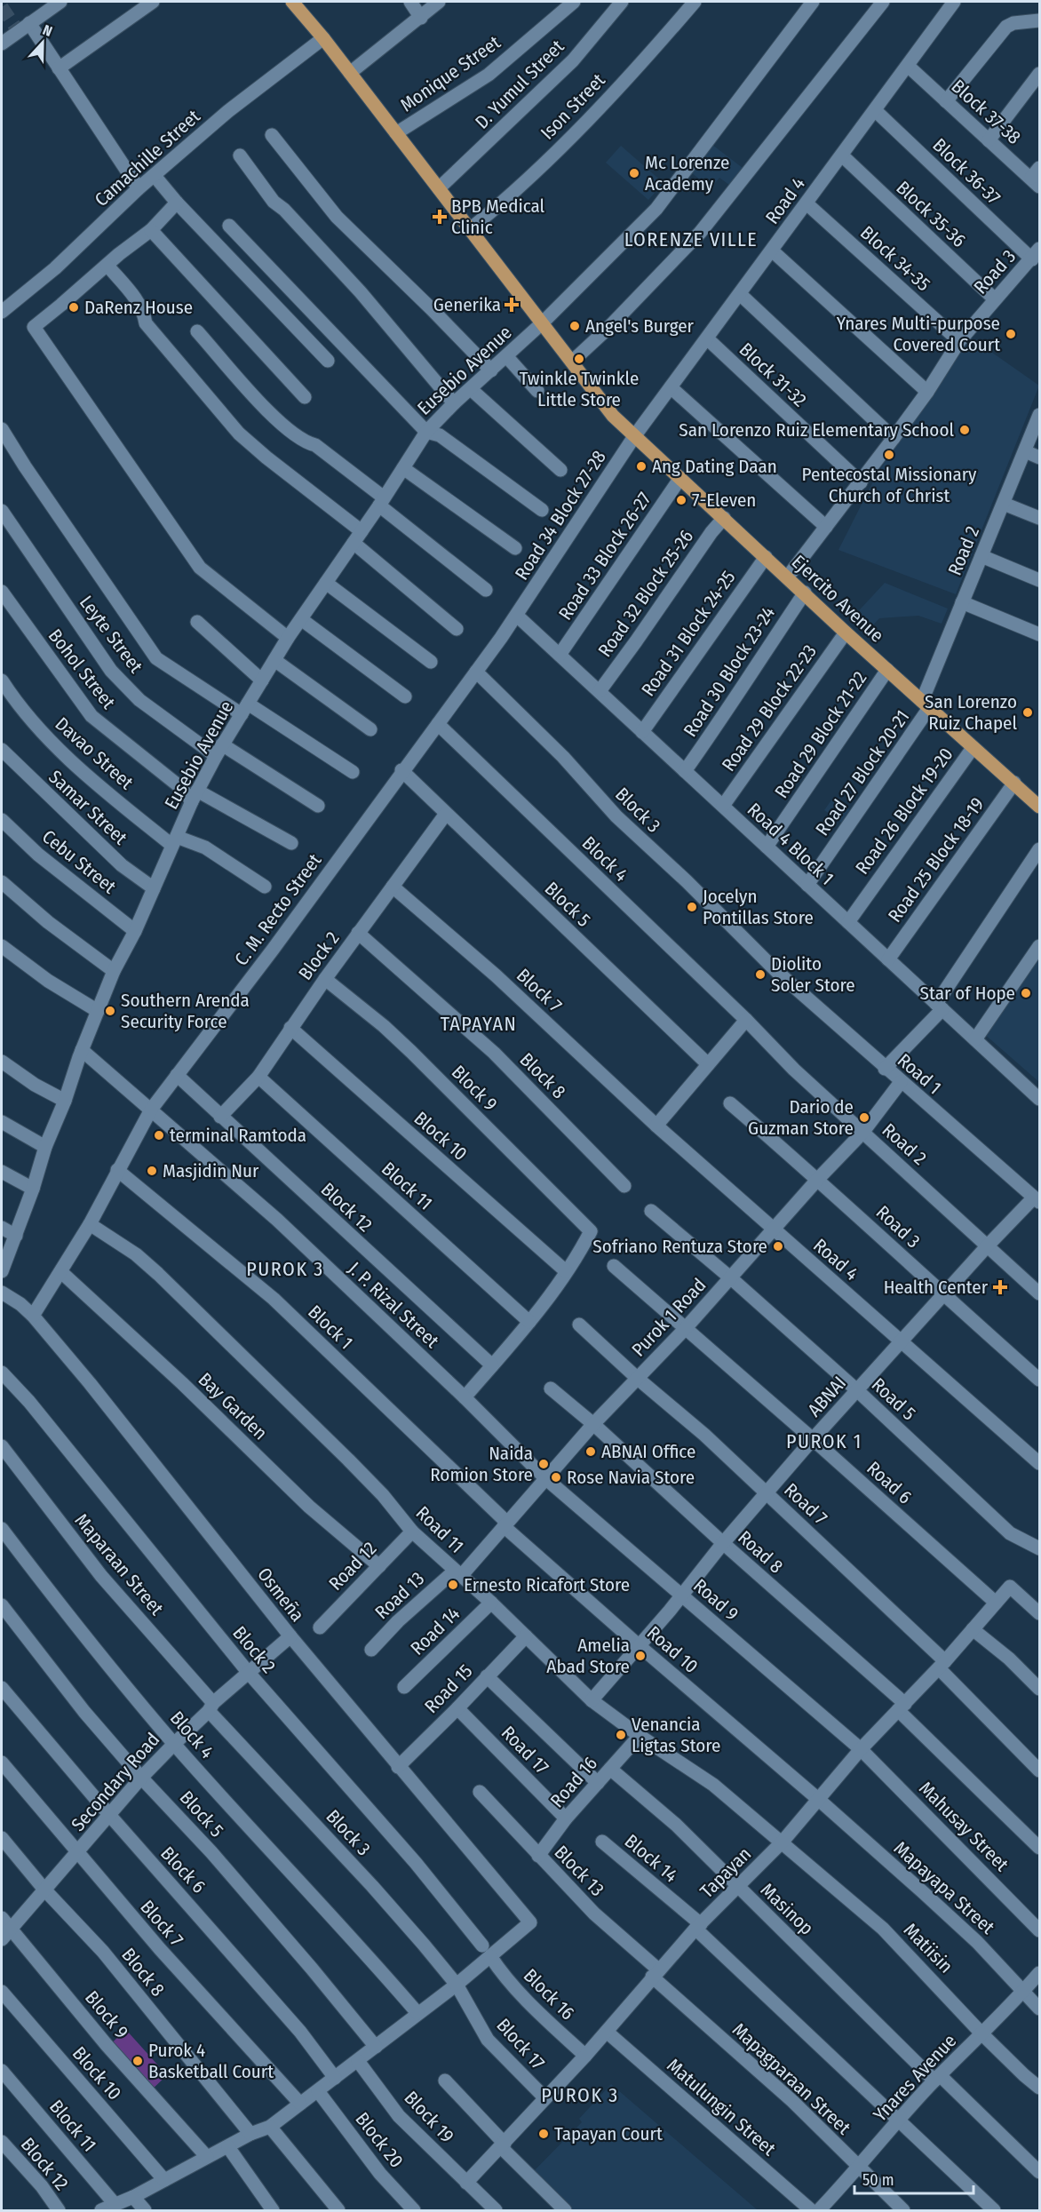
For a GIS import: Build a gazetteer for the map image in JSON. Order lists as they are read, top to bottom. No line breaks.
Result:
{"streets":{"main road":["Ejercito Avenue"],"street":["Monique Street","D. Yumul Street","Ison Street","Block 37-38","Camachille Street","Block 36-37","Road 4","Block 35-36","Block 34-35","Road 3","Eusebio Avenue","Block 31-32","Road 34 Block 27-28","Road 2","Road 33 Block 26-27","Road 32 Block 25-26","Road 31 Block 24-25","Leyte Street","Bohol Street","Road 30 Block 23-24","Road 29 Block 22-23","Road 29 Block 21-22","Davao Street","Road 27 Block 20-21","Samar Street","Block 3","Road 26 Block 19-20","Road 4 Block 1","Block 4","Road 25 Block 18-19","Cebu Street","Block 5","C. M. Recto Street","Block 2","Block 7","Road 1","Block 8","Block 9","Block 10","Block 11","Block 12","J. P. Rizal Street","Purok 1 Road","Block 1","ABNAI","Road 5","Bay Garden","Road 6","Road 7","Road 11","Road 8","Maparaan Street","Road 12","Osmeña","Road 13","Road 9","Road 14","Road 10","Road 15","Road 17","Secondary Road","Road 16","Mahusay Street","Block 14","Block 6","Block 13","Tapayan","Mapayapa Street","Masinop","Matiisin","Block 16","Block 17","Ynares Avenue","Mapagparaan Street","Matulungin Street","Block 19","Block 20"]},"crossings":[["Monique Street","Ejercito Avenue"],["D. Yumul Street","Ejercito Avenue"],["Ison Street","Ejercito Avenue"],["Block 37-38","Road 4"],["Camachille Street","Ejercito Avenue"],["Block 36-37","Road 4"],["Block 36-37","Road 3"],["Road 4","Block 35-36"],["Road 4","Block 34-35"],["Road 4","Block 31-32"],["Road 4","Road 34 Block 27-28"],["Road 4","Ejercito Avenue"],["Road 4","Block 7"],["Road 4","Purok 1 Road"],["Road 4","ABNAI"],["Block 35-36","Road 3"],["Block 34-35","Road 3"],["Road 3","Block 31-32"],["Road 3","Ejercito Avenue"],["Road 3","Purok 1 Road"],["Road 3","ABNAI"],["Eusebio Avenue","Ejercito Avenue"],["Eusebio Avenue","Leyte Street"],["Eusebio Avenue","Bohol Street"],["Eusebio Avenue","Davao Street"],["Eusebio Avenue","Samar Street"],["Eusebio Avenue","Cebu Street"],["Eusebio Avenue","J. P. Rizal Street"],["Road 34 Block 27-28","Ejercito Avenue"],["Road 34 Block 27-28","Road 4 Block 1"],["Road 34 Block 27-28","C. M. Recto Street"],["Road 2","Ejercito Avenue"],["Road 2","Road 27 Block 20-21"],["Road 2","Block 4"],["Road 2","Purok 1 Road"],["Road 2","ABNAI"],["Road 33 Block 26-27","Ejercito Avenue"],["Road 33 Block 26-27","Road 4 Block 1"],["Road 32 Block 25-26","Ejercito Avenue"],["Road 32 Block 25-26","Road 4 Block 1"],["Ejercito Avenue","Road 31 Block 24-25"],["Ejercito Avenue","Road 30 Block 23-24"],["Ejercito Avenue","Road 29 Block 22-23"],["Ejercito Avenue","Road 29 Block 21-22"],["Ejercito Avenue","Road 27 Block 20-21"],["Ejercito Avenue","Road 26 Block 19-20"],["Ejercito Avenue","Road 25 Block 18-19"],["Road 31 Block 24-25","Road 4 Block 1"],["Road 30 Block 23-24","Road 4 Block 1"],["Road 29 Block 22-23","Road 4 Block 1"],["Road 29 Block 21-22","Road 4 Block 1"],["Road 27 Block 20-21","Road 4 Block 1"],["Block 3","C. M. Recto Street"],["Block 3","Road 1"],["Block 3","Maparaan Street"],["Block 3","Secondary Road"],["Block 3","Block 17"],["Road 26 Block 19-20","Road 4 Block 1"],["Road 4 Block 1","Road 25 Block 18-19"],["Road 4 Block 1","C. M. Recto Street"],["Block 4","C. M. Recto Street"],["Block 4","Secondary Road"],["Block 5","C. M. Recto Street"],["Block 5","Block 2"],["Block 5","Secondary Road"],["C. M. Recto Street","Block 12"],["C. M. Recto Street","J. P. Rizal Street"],["C. M. Recto Street","Block 1"],["C. M. Recto Street","Bay Garden"],["C. M. Recto Street","Road 11"],["C. M. Recto Street","Osmeña"],["Block 2","Block 7"],["Block 2","Block 8"],["Block 2","Block 9"],["Block 2","Block 10"],["Block 2","Block 11"],["Block 2","Block 12"],["Block 2","Osmeña"],["Block 2","Secondary Road"],["Block 2","Block 16"],["Block 7","Secondary Road"],["Road 1","Purok 1 Road"],["Road 1","ABNAI"],["Block 8","Secondary Road"],["Block 9","Block 10"],["Block 9","Secondary Road"],["J. P. Rizal Street","Purok 1 Road"],["J. P. Rizal Street","Road 9"],["Purok 1 Road","Block 1"],["Purok 1 Road","Road 5"],["Purok 1 Road","Road 6"],["Purok 1 Road","Road 7"],["Purok 1 Road","Road 11"],["Purok 1 Road","Road 8"],["Purok 1 Road","Road 13"],["Purok 1 Road","Road 9"],["Purok 1 Road","Road 10"],["Block 1","Road 10"],["ABNAI","Road 5"],["ABNAI","Road 6"],["ABNAI","Road 7"],["ABNAI","Road 11"],["ABNAI","Road 8"],["ABNAI","Road 9"],["ABNAI","Road 10"],["Bay Garden","Road 12"],["Road 6","Tapayan"],["Road 7","Tapayan"],["Road 11","Road 12"],["Road 11","Road 13"],["Road 11","Road 14"],["Road 11","Road 15"],["Road 11","Road 16"],["Road 11","Tapayan"],["Road 11","Matiisin"],["Road 8","Tapayan"],["Maparaan Street","Secondary Road"],["Osmeña","Road 15"],["Osmeña","Secondary Road"],["Osmeña","Block 16"],["Road 9","Mahusay Street"],["Road 9","Tapayan"],["Road 10","Tapayan"],["Road 10","Mapayapa Street"],["Road 15","Road 17"],["Road 17","Road 16"],["Secondary Road","Block 6"],["Road 16","Block 13"],["Road 16","Masinop"],["Mahusay Street","Tapayan"],["Block 14","Tapayan"],["Block 13","Tapayan"],["Block 13","Mapagparaan Street"],["Tapayan","Mapayapa Street"],["Tapayan","Masinop"],["Tapayan","Matiisin"],["Tapayan","Block 16"],["Tapayan","Block 17"],["Tapayan","Mapagparaan Street"],["Tapayan","Matulungin Street"],["Tapayan","Block 19"],["Mapayapa Street","Ynares Avenue"],["Masinop","Ynares Avenue"],["Matiisin","Ynares Avenue"],["Ynares Avenue","Mapagparaan Street"]],"districts":["LORENZE VILLE","TAPAYAN","PUROK 3","PUROK 1","PUROK 3"],"places":{"other":["Mc Lorenze Academy","DaRenz House","Angel's Burger","Ynares Multi-purpose Covered Court","Twinkle Twinkle Little Store","San Lorenzo Ruiz Elementary School","Pentecostal Missionary Church of Christ","Ang Dating Daan","7-Eleven","San Lorenzo Ruiz Chapel","Jocelyn Pontillas Store","Diolito Soler Store","Star of Hope","Southern Arenda Security Force","Dario de Guzman Store","terminal Ramtoda","Masjidin Nur","Sofriano Rentuza Store","ABNAI Office","Naida Romion Store","Rose Navia Store","Ernesto Ricafort Store","Amelia Abad Store","Venancia Ligtas Store","Purok 4 Basketball Court","Tapayan Court"],"health":["BPB Medical Clinic","Generika","Health Center"]},"scale_bar":"50 m","north":"top"}
